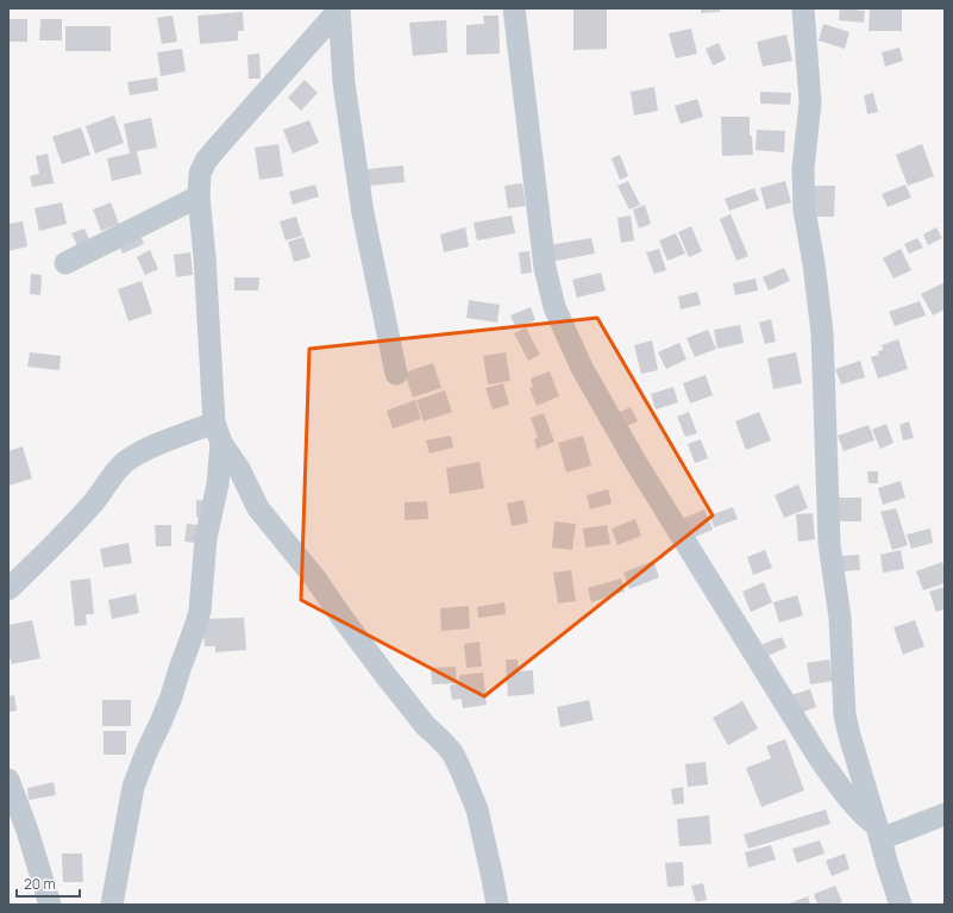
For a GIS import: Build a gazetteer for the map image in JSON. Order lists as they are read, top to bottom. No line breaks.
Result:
{"scale_bar":"20 m"}
